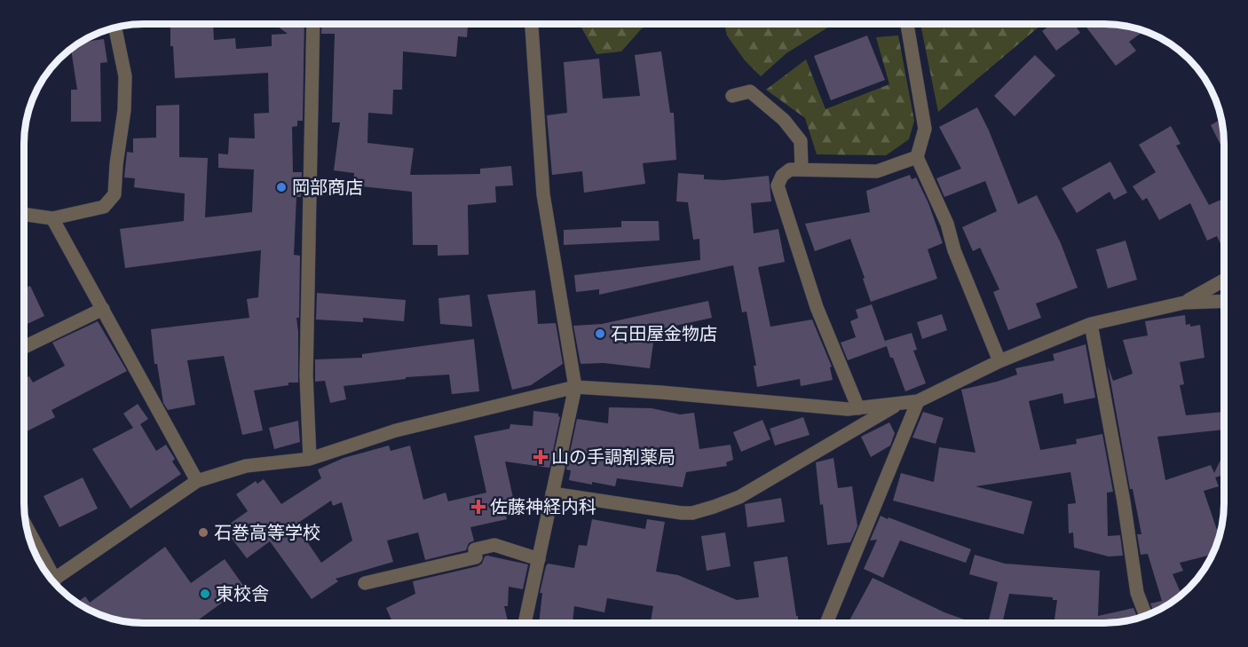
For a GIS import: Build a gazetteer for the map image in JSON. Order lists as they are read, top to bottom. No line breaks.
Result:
{"places":{"other":["岡部商店","石田屋金物店","石巻高等学校","東校舎"],"health":["山の手調剤薬局","佐藤神経内科"]}}
